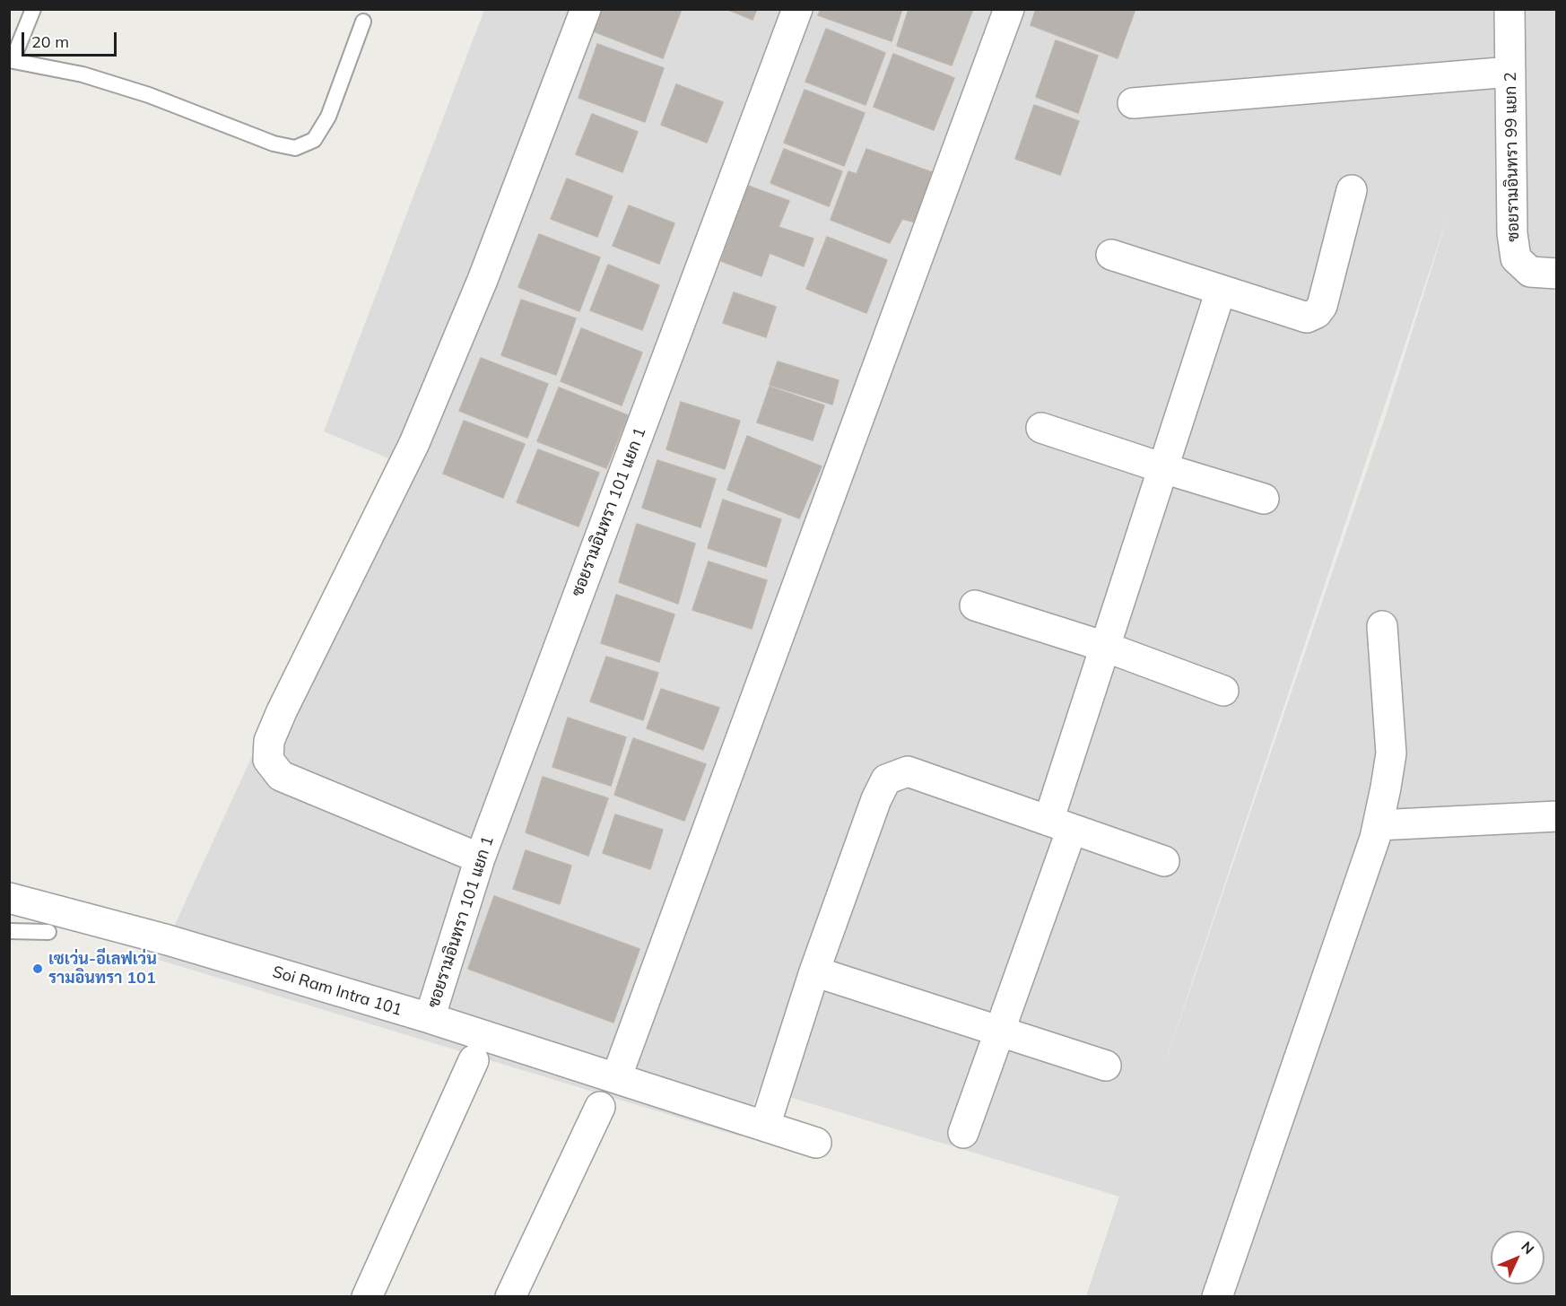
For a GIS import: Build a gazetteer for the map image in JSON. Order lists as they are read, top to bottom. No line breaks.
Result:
{"streets":{"street":["ซอยรามอินทรา 99 แยก 2","ซอยรามอินทรา 101 แยก 1","Soi Ram Intra 101"]},"crossings":[["ซอยรามอินทรา 101 แยก 1","Soi Ram Intra 101"]],"places":["เซเว่น-อีเลฟเว่น รามอินทรา 101"],"scale_bar":"20 m","north":"top right"}
